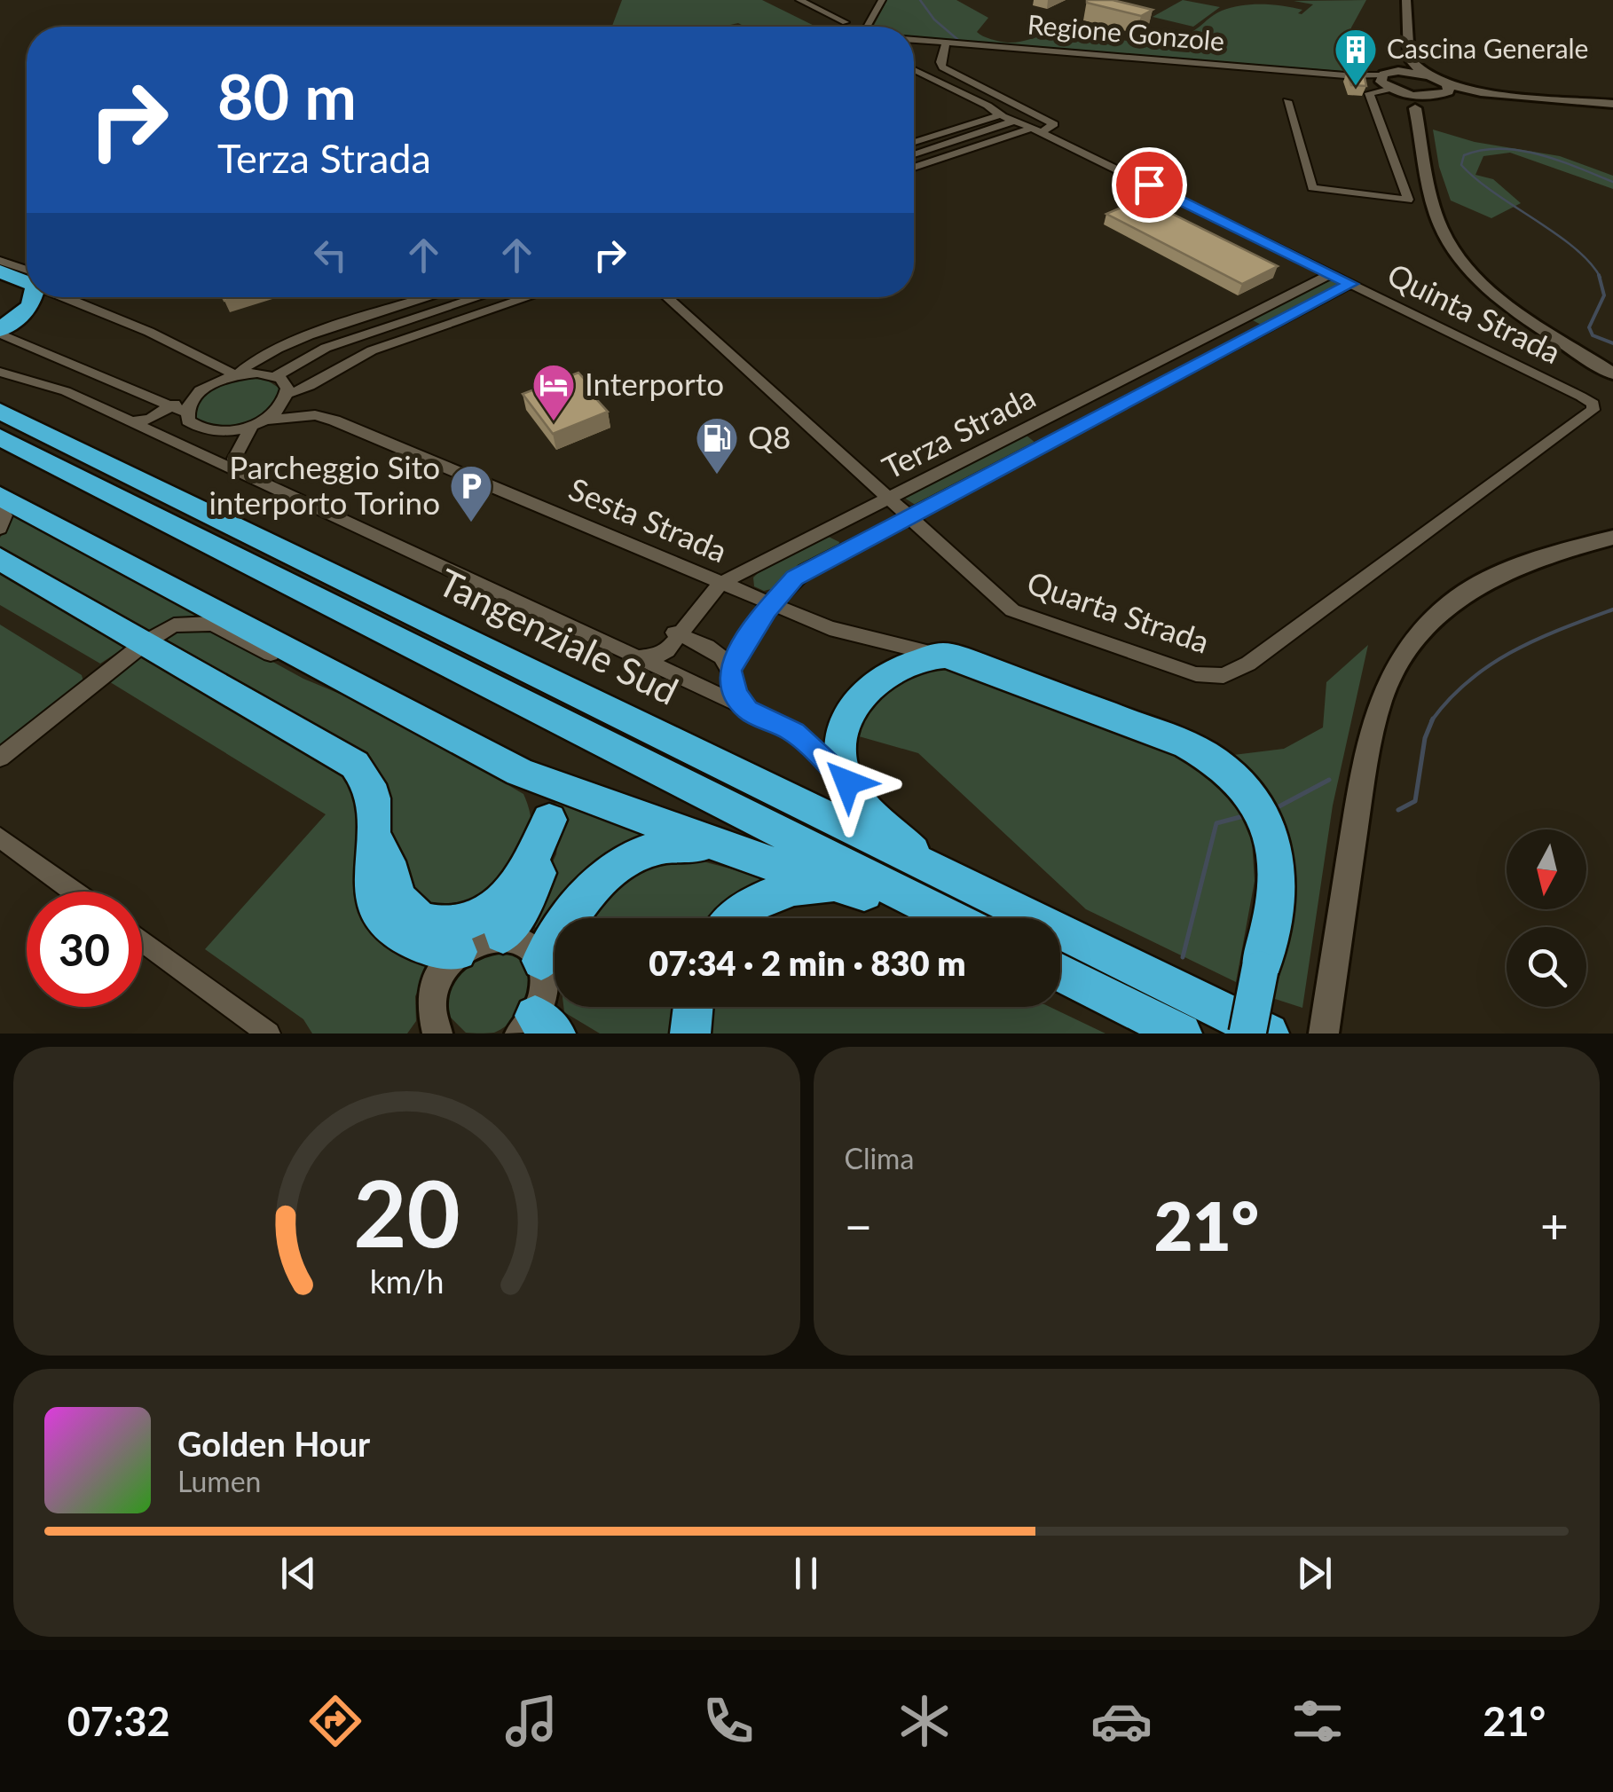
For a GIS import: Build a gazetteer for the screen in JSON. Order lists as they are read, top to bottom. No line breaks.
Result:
{"streets":{"highway":["Tangenziale Sud"],"street":["Regione Gonzole","Quinta Strada","Terza Strada","Sesta Strada","Quarta Strada"]},"crossings":[["Quinta Strada","Terza Strada"],["Quinta Strada","Quarta Strada"],["Terza Strada","Sesta Strada"],["Terza Strada","Quarta Strada"]],"places":{"building":["Cascina Generale"],"hotel":["Interporto"],"fuel station":["Q8"],"parking":["Parcheggio Sito interporto Torino"]},"north":"bottom","page":{"turn":["80 m","Terza Strada"],"limit":"30","trip":"07:34 · 2 min · 830 m","tile":"Clima","heat":["−","21°","+"],"song":["Golden Hour","Lumen"],"tabs":["07:32","21°"],"gauge":["20","km/h"]}}
